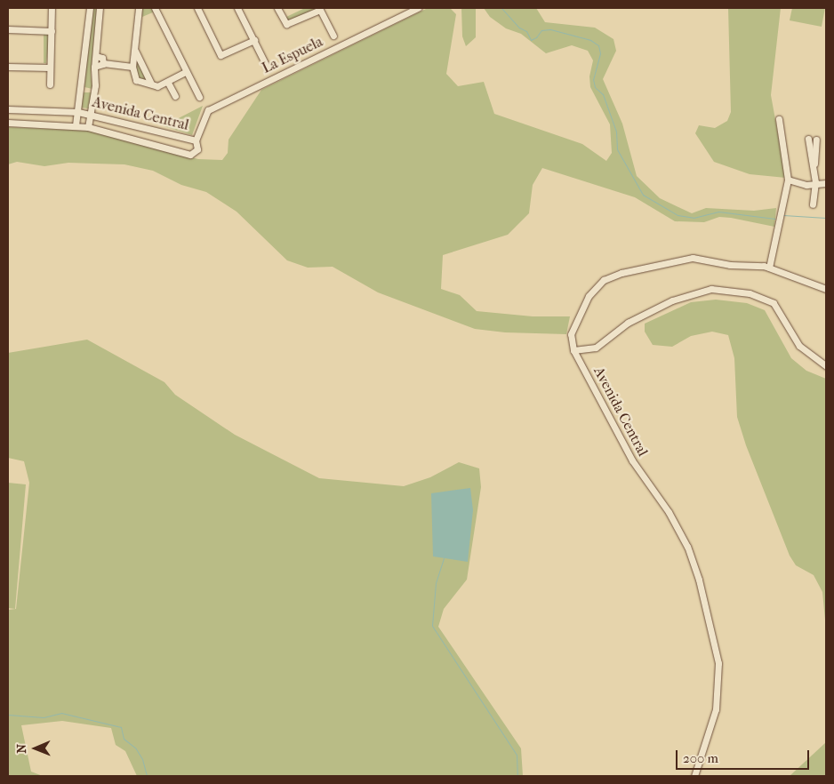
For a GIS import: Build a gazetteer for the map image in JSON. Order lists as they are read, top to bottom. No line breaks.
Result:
{"streets":{"street":["La Espuela","Avenida Central"]},"crossings":[["La Espuela","Avenida Central"]],"scale_bar":"200 m","north":"left"}
